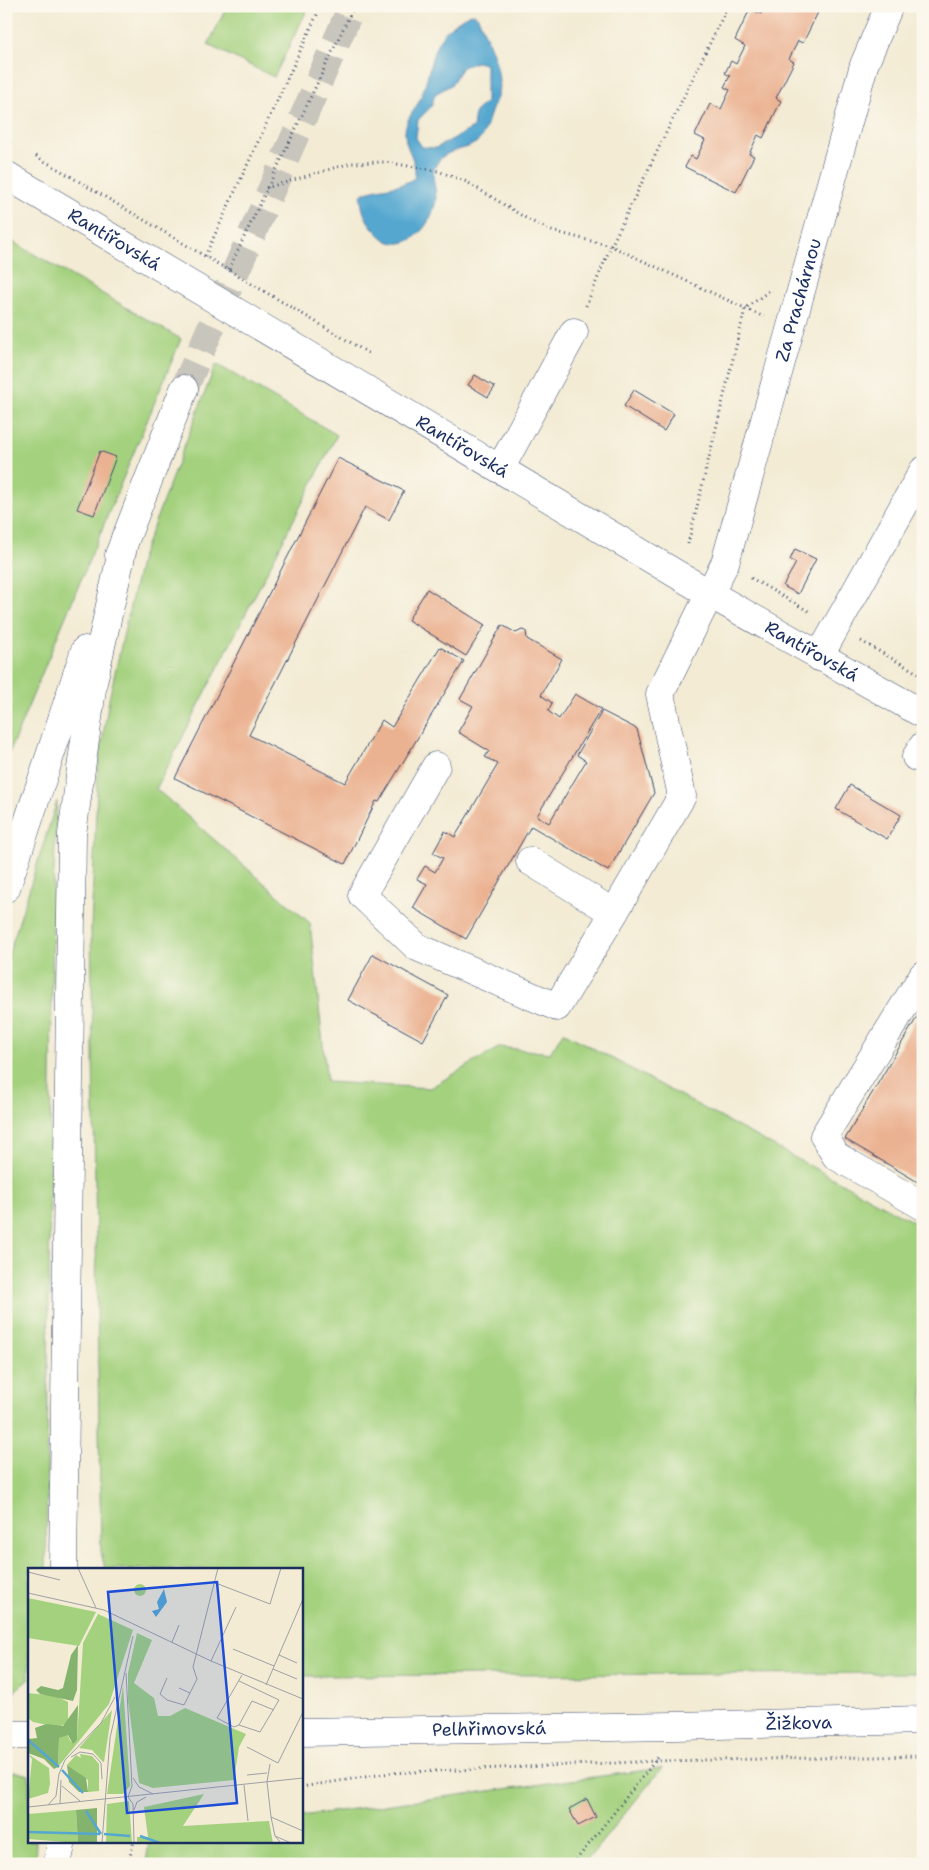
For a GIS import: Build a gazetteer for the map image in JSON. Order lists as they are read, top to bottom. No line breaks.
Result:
{"streets":{"main road":["Rantířovská","Za Prachárnou","Žižkova","Pelhřimovská"]},"crossings":[["Rantířovská","Za Prachárnou"],["Žižkova","Pelhřimovská"]]}
